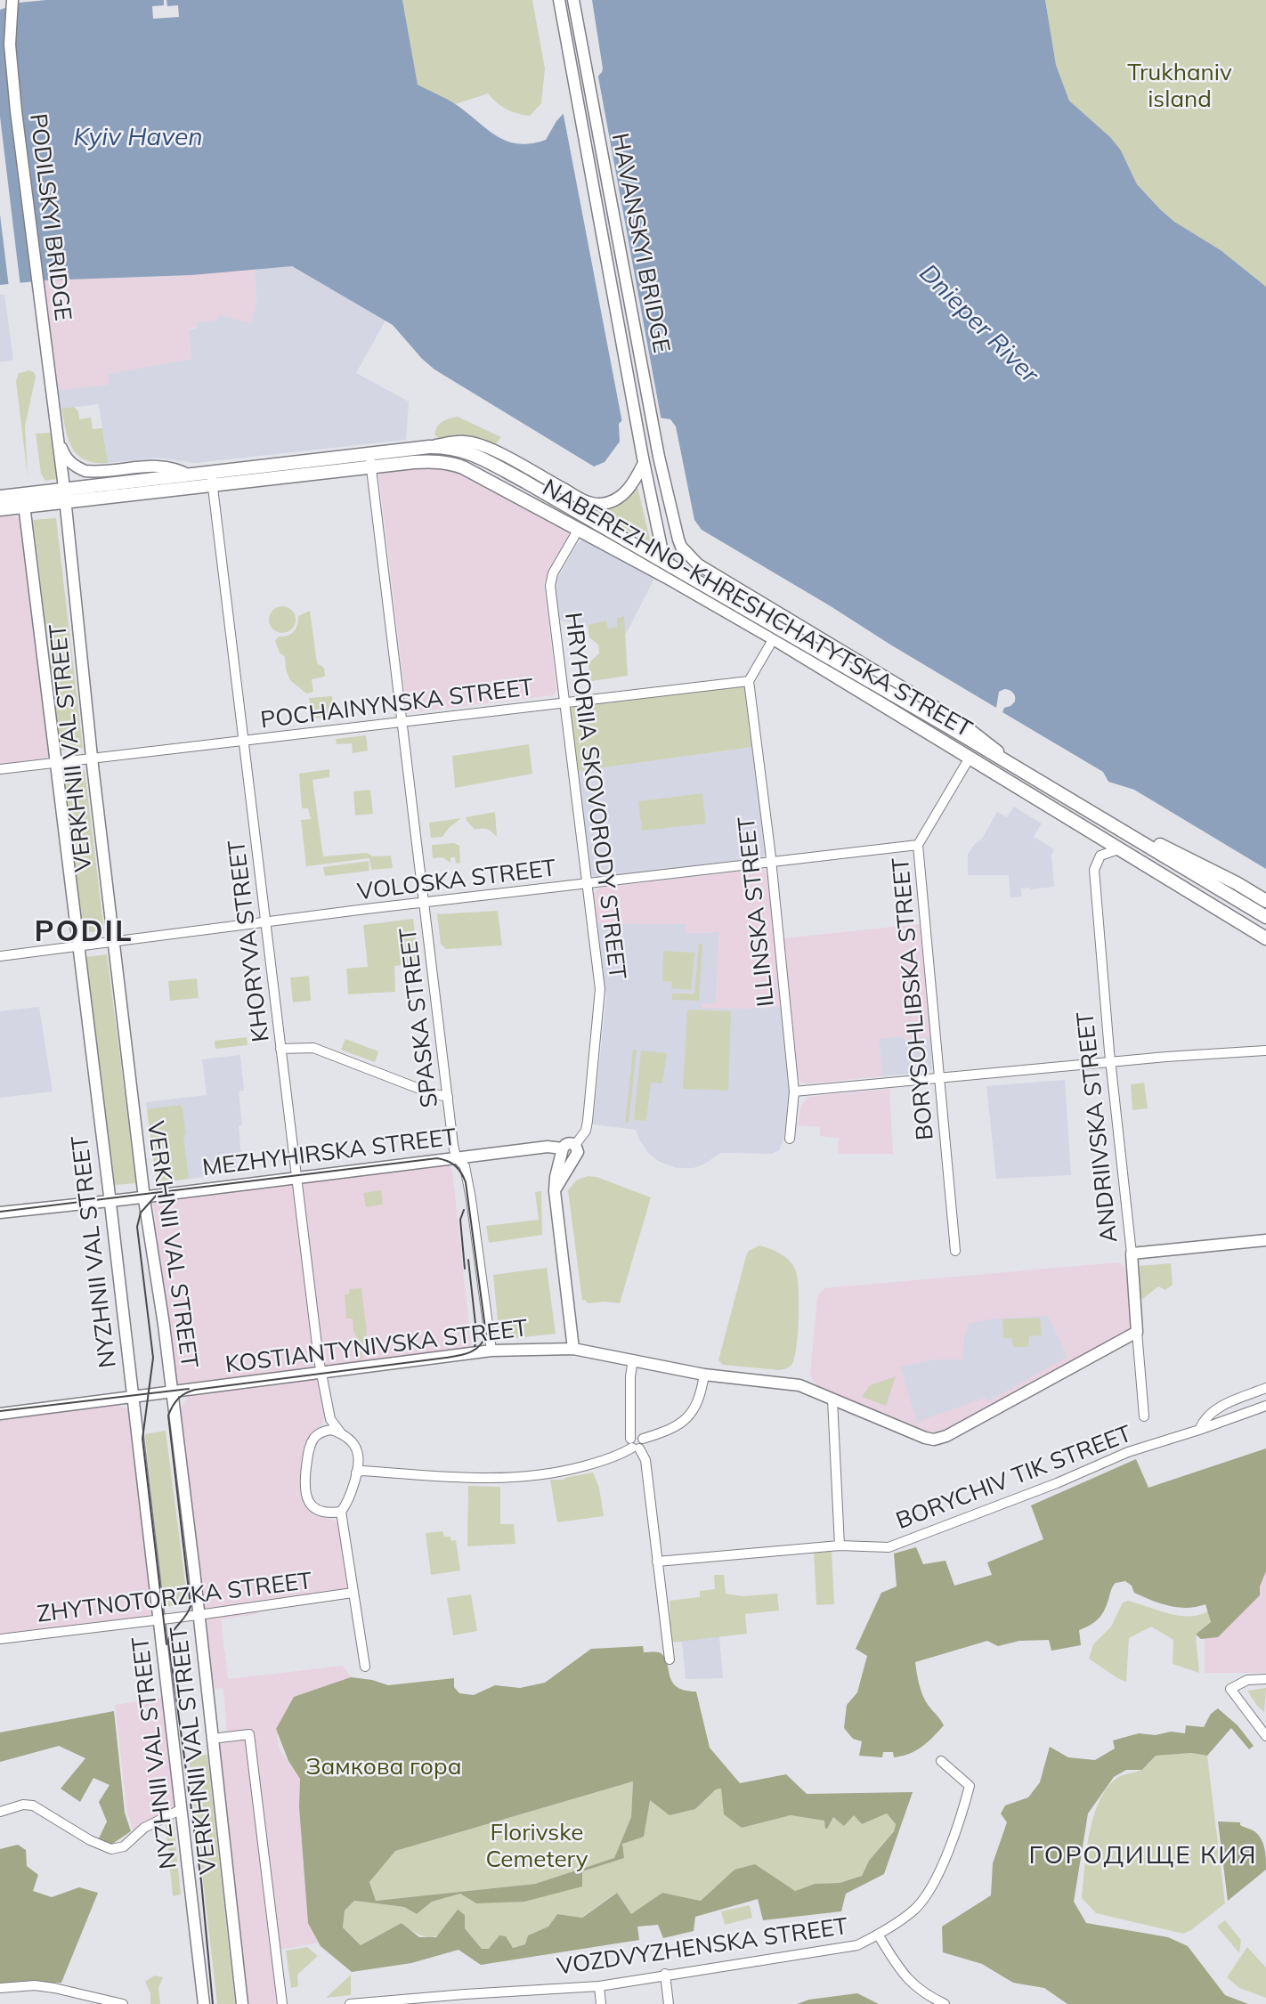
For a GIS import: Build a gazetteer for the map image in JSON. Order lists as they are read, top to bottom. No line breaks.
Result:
{"streets":{"main road":["PODILSKYI BRIDGE","HAVANSKYI BRIDGE","NABEREZHNO-KHRESHCHATYTSKA STREET","VERKHNII VAL STREET","ANDRIIVSKA STREET","MEZHYHIRSKA STREET","NYZHNII VAL STREET","KOSTIANTYNIVSKA STREET"],"street":["POCHAINYNSKA STREET","HRYHORIIA SKOVORODY STREET","VOLOSKA STREET","ILLINSKA STREET","KHORYVA STREET","BORYSOHLIBSKA STREET","SPASKA STREET","BORYCHIV TIK STREET","ZHYTNOTORZKA STREET","VOZDVYZHENSKA STREET"]},"crossings":[["PODILSKYI BRIDGE","NABEREZHNO-KHRESHCHATYTSKA STREET"],["PODILSKYI BRIDGE","VERKHNII VAL STREET"],["HAVANSKYI BRIDGE","NABEREZHNO-KHRESHCHATYTSKA STREET"],["NABEREZHNO-KHRESHCHATYTSKA STREET","VERKHNII VAL STREET"],["NABEREZHNO-KHRESHCHATYTSKA STREET","HRYHORIIA SKOVORODY STREET"],["NABEREZHNO-KHRESHCHATYTSKA STREET","KHORYVA STREET"],["NABEREZHNO-KHRESHCHATYTSKA STREET","BORYSOHLIBSKA STREET"],["NABEREZHNO-KHRESHCHATYTSKA STREET","SPASKA STREET"],["NABEREZHNO-KHRESHCHATYTSKA STREET","ANDRIIVSKA STREET"],["NABEREZHNO-KHRESHCHATYTSKA STREET","NYZHNII VAL STREET"],["POCHAINYNSKA STREET","VERKHNII VAL STREET"],["POCHAINYNSKA STREET","HRYHORIIA SKOVORODY STREET"],["POCHAINYNSKA STREET","ILLINSKA STREET"],["POCHAINYNSKA STREET","KHORYVA STREET"],["POCHAINYNSKA STREET","SPASKA STREET"],["POCHAINYNSKA STREET","NYZHNII VAL STREET"],["VERKHNII VAL STREET","VOLOSKA STREET"],["VERKHNII VAL STREET","MEZHYHIRSKA STREET"],["VERKHNII VAL STREET","KOSTIANTYNIVSKA STREET"],["VERKHNII VAL STREET","ZHYTNOTORZKA STREET"],["HRYHORIIA SKOVORODY STREET","VOLOSKA STREET"],["HRYHORIIA SKOVORODY STREET","MEZHYHIRSKA STREET"],["VOLOSKA STREET","ILLINSKA STREET"],["VOLOSKA STREET","KHORYVA STREET"],["VOLOSKA STREET","BORYSOHLIBSKA STREET"],["VOLOSKA STREET","SPASKA STREET"],["VOLOSKA STREET","NYZHNII VAL STREET"],["KHORYVA STREET","MEZHYHIRSKA STREET"],["KHORYVA STREET","KOSTIANTYNIVSKA STREET"],["SPASKA STREET","MEZHYHIRSKA STREET"],["SPASKA STREET","KOSTIANTYNIVSKA STREET"],["ANDRIIVSKA STREET","KOSTIANTYNIVSKA STREET"],["MEZHYHIRSKA STREET","NYZHNII VAL STREET"],["NYZHNII VAL STREET","KOSTIANTYNIVSKA STREET"],["NYZHNII VAL STREET","ZHYTNOTORZKA STREET"]],"districts":["PODIL","ГОРОДИЩЕ КИЯ"],"water":["Kyiv Haven","Dnieper River"],"parks":["Trukhaniv island","Замкова гора","Florivske Cemetery"]}
